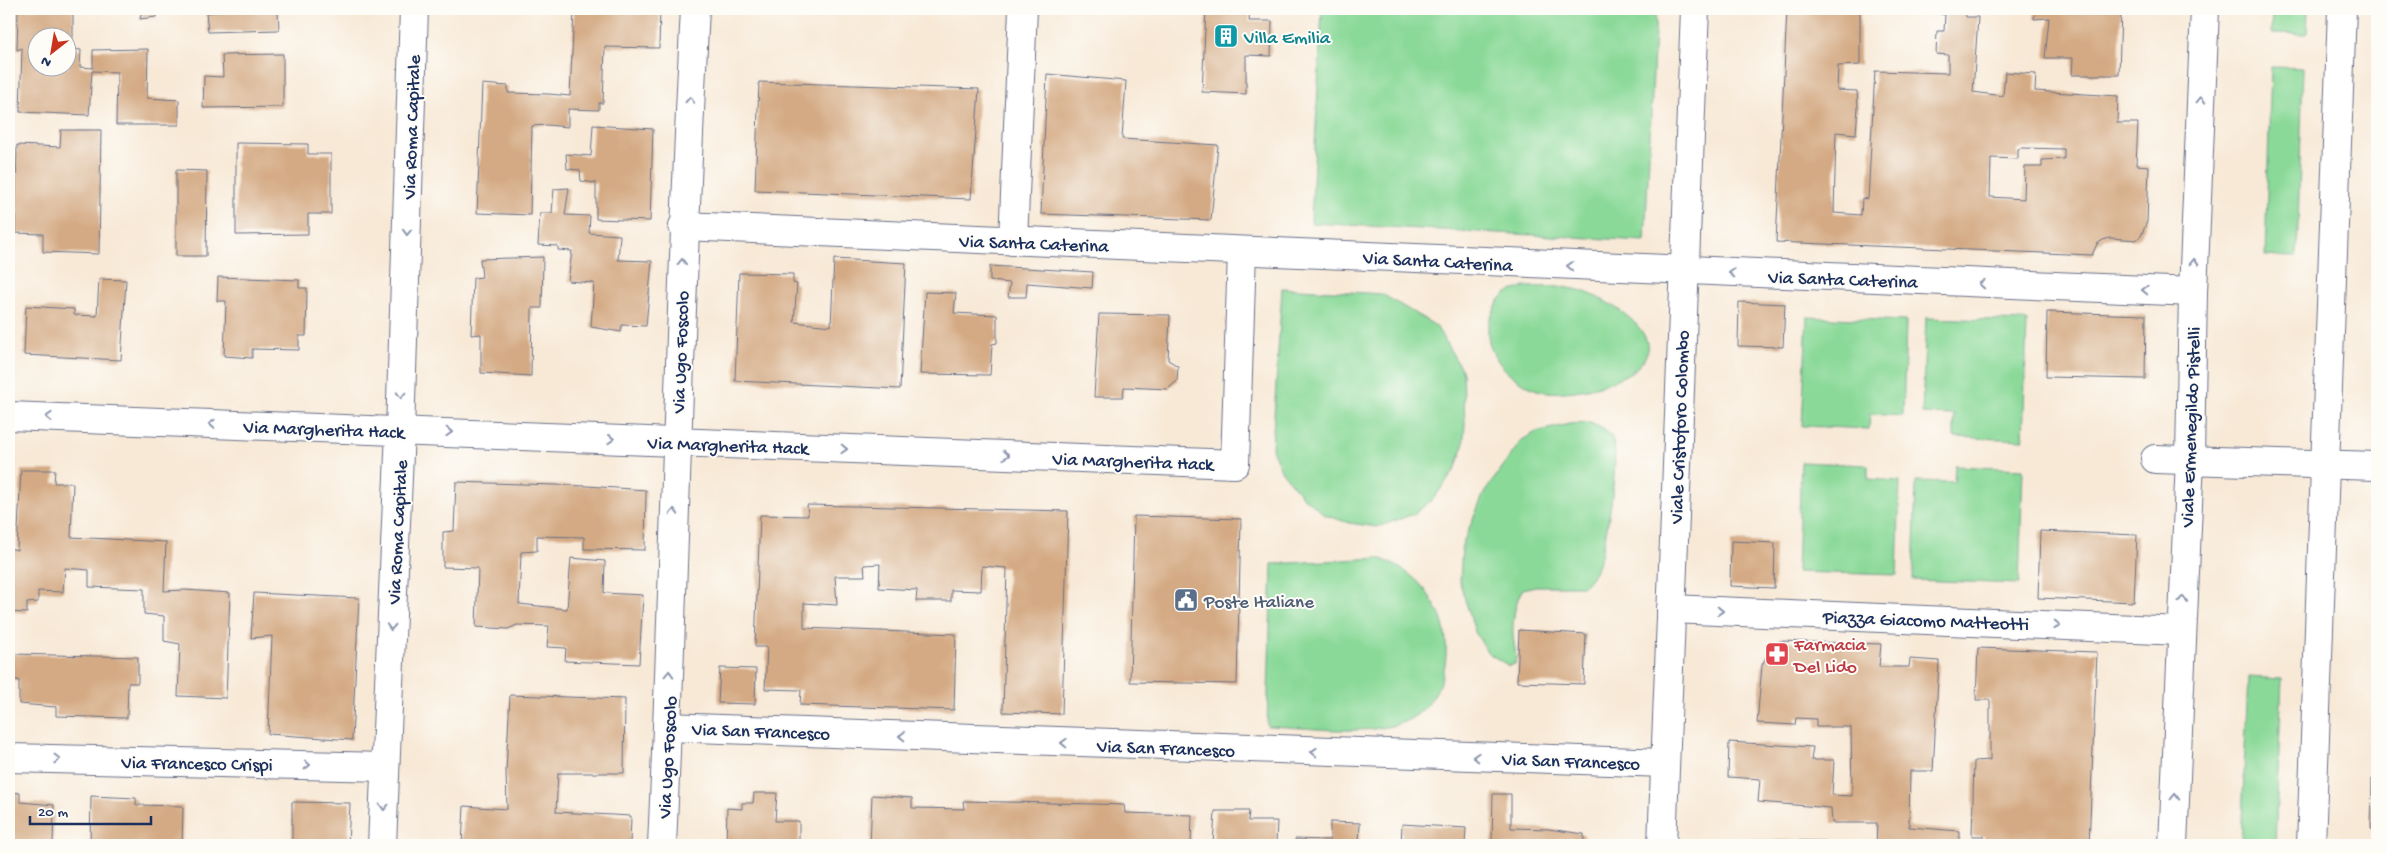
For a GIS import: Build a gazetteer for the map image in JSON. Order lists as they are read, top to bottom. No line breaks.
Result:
{"streets":{"street":["Via Roma Capitale","Via Santa Caterina","Via Ugo Foscolo","Viale Cristoforo Colombo","Viale Ermenegildo Pistelli","Via Margherita Hack","Piazza Giacomo Matteotti","Via San Francesco","Via Francesco Crispi"]},"crossings":[["Via Roma Capitale","Via Margherita Hack"],["Via Roma Capitale","Via Francesco Crispi"],["Via Santa Caterina","Via Ugo Foscolo"],["Via Santa Caterina","Viale Cristoforo Colombo"],["Via Santa Caterina","Viale Ermenegildo Pistelli"],["Via Santa Caterina","Via Margherita Hack"],["Via Ugo Foscolo","Via Margherita Hack"],["Via Ugo Foscolo","Via San Francesco"],["Viale Cristoforo Colombo","Piazza Giacomo Matteotti"],["Viale Cristoforo Colombo","Via San Francesco"],["Viale Ermenegildo Pistelli","Piazza Giacomo Matteotti"]],"one_way":["Via Roma Capitale","Via Santa Caterina","Via Ugo Foscolo","Piazza Giacomo Matteotti","Via San Francesco","Via Francesco Crispi"],"places":{"building":["Villa Emilia"],"public building":["Poste Italiane"],"pharmacy":["Farmacia Del Lido"]},"scale_bar":"20 m","north":"bottom left"}
